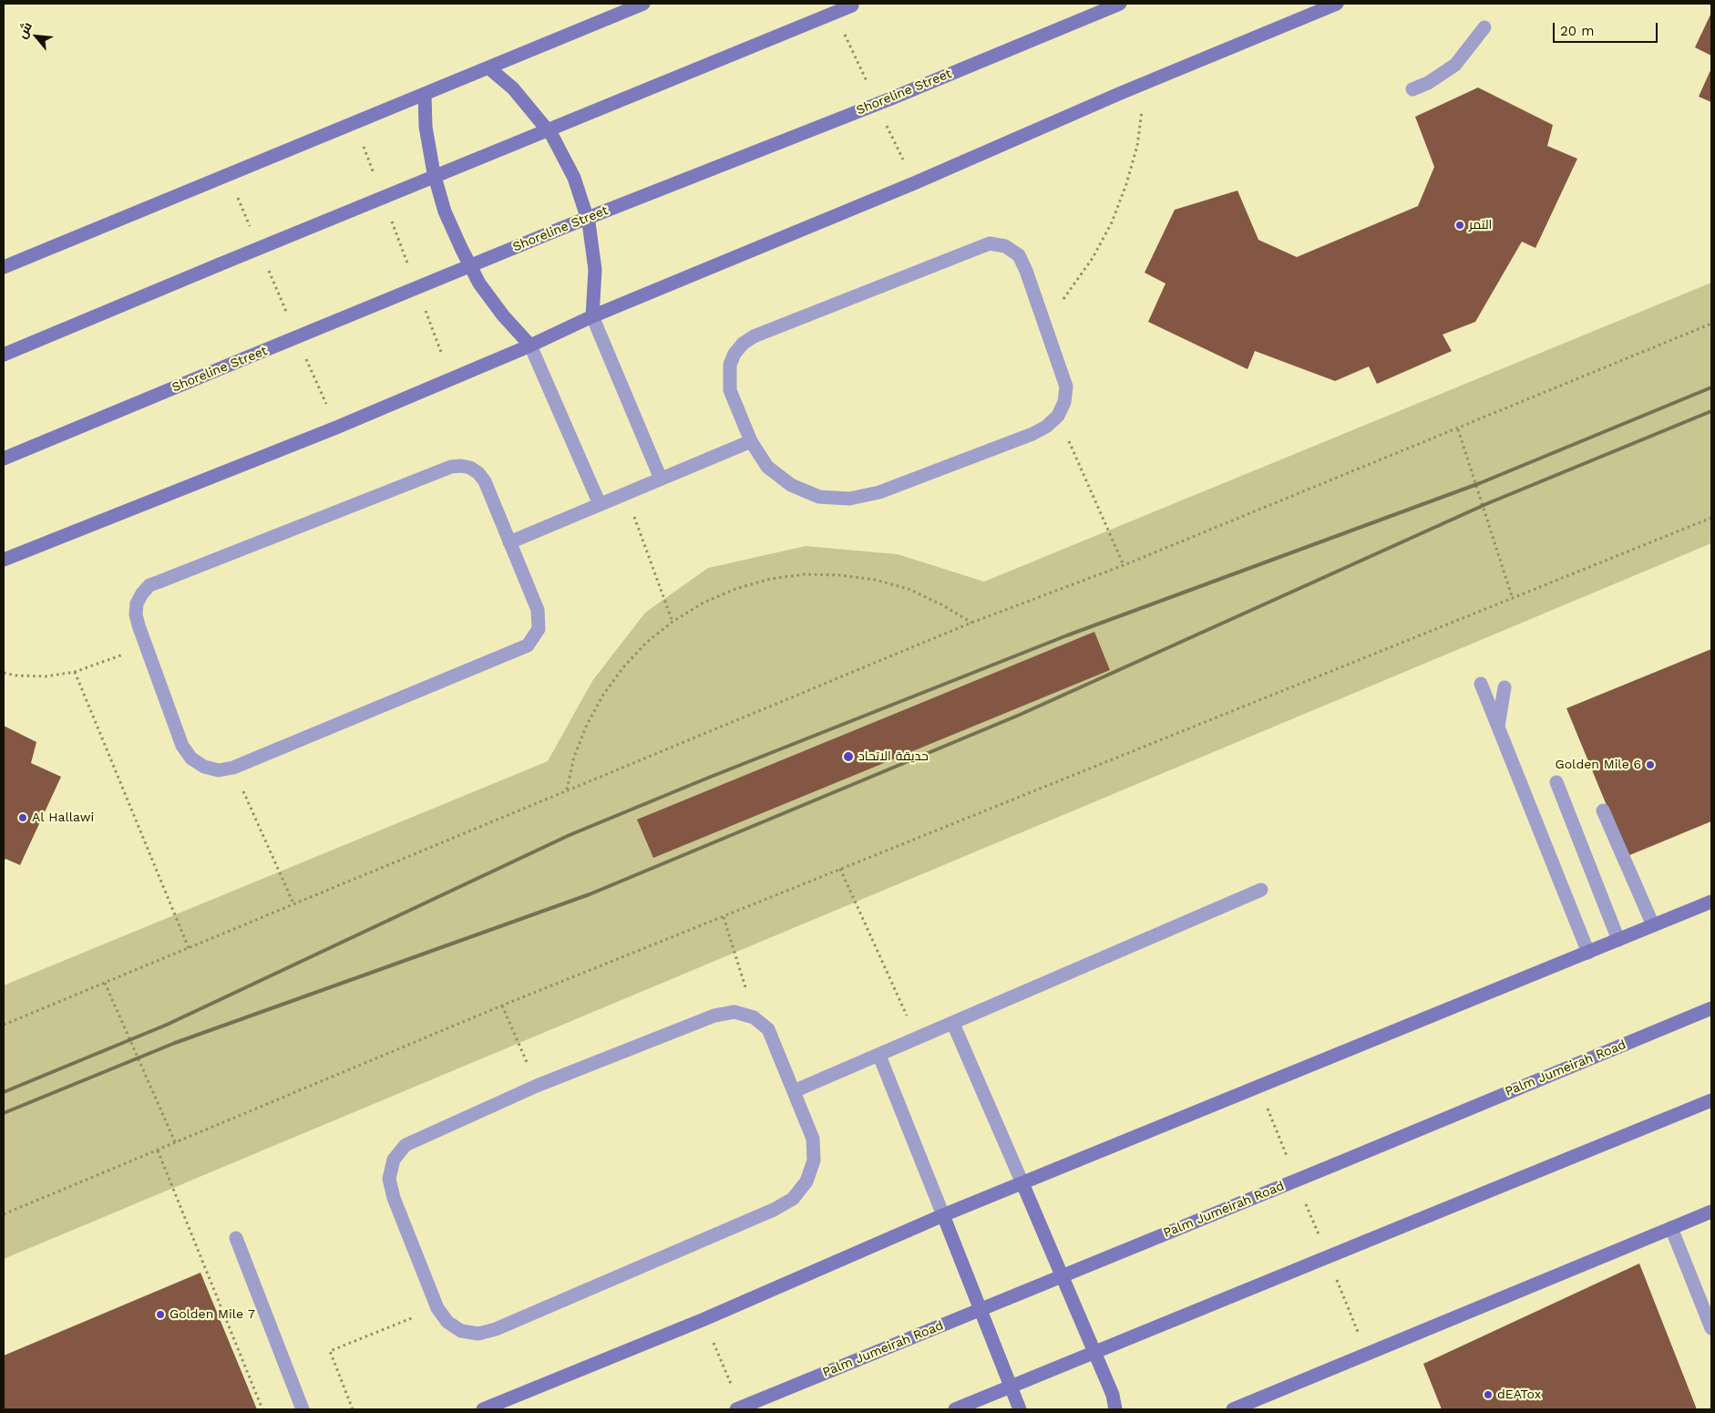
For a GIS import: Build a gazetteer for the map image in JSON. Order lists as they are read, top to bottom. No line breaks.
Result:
{"streets":{"street":["Shoreline Street","Palm Jumeirah Road"]},"places":["التمر","حديقة الاتحاد","Golden Mile 6","Al Hallawi","Golden Mile 7","dEATox"],"scale_bar":"20 m","north":"top left"}
